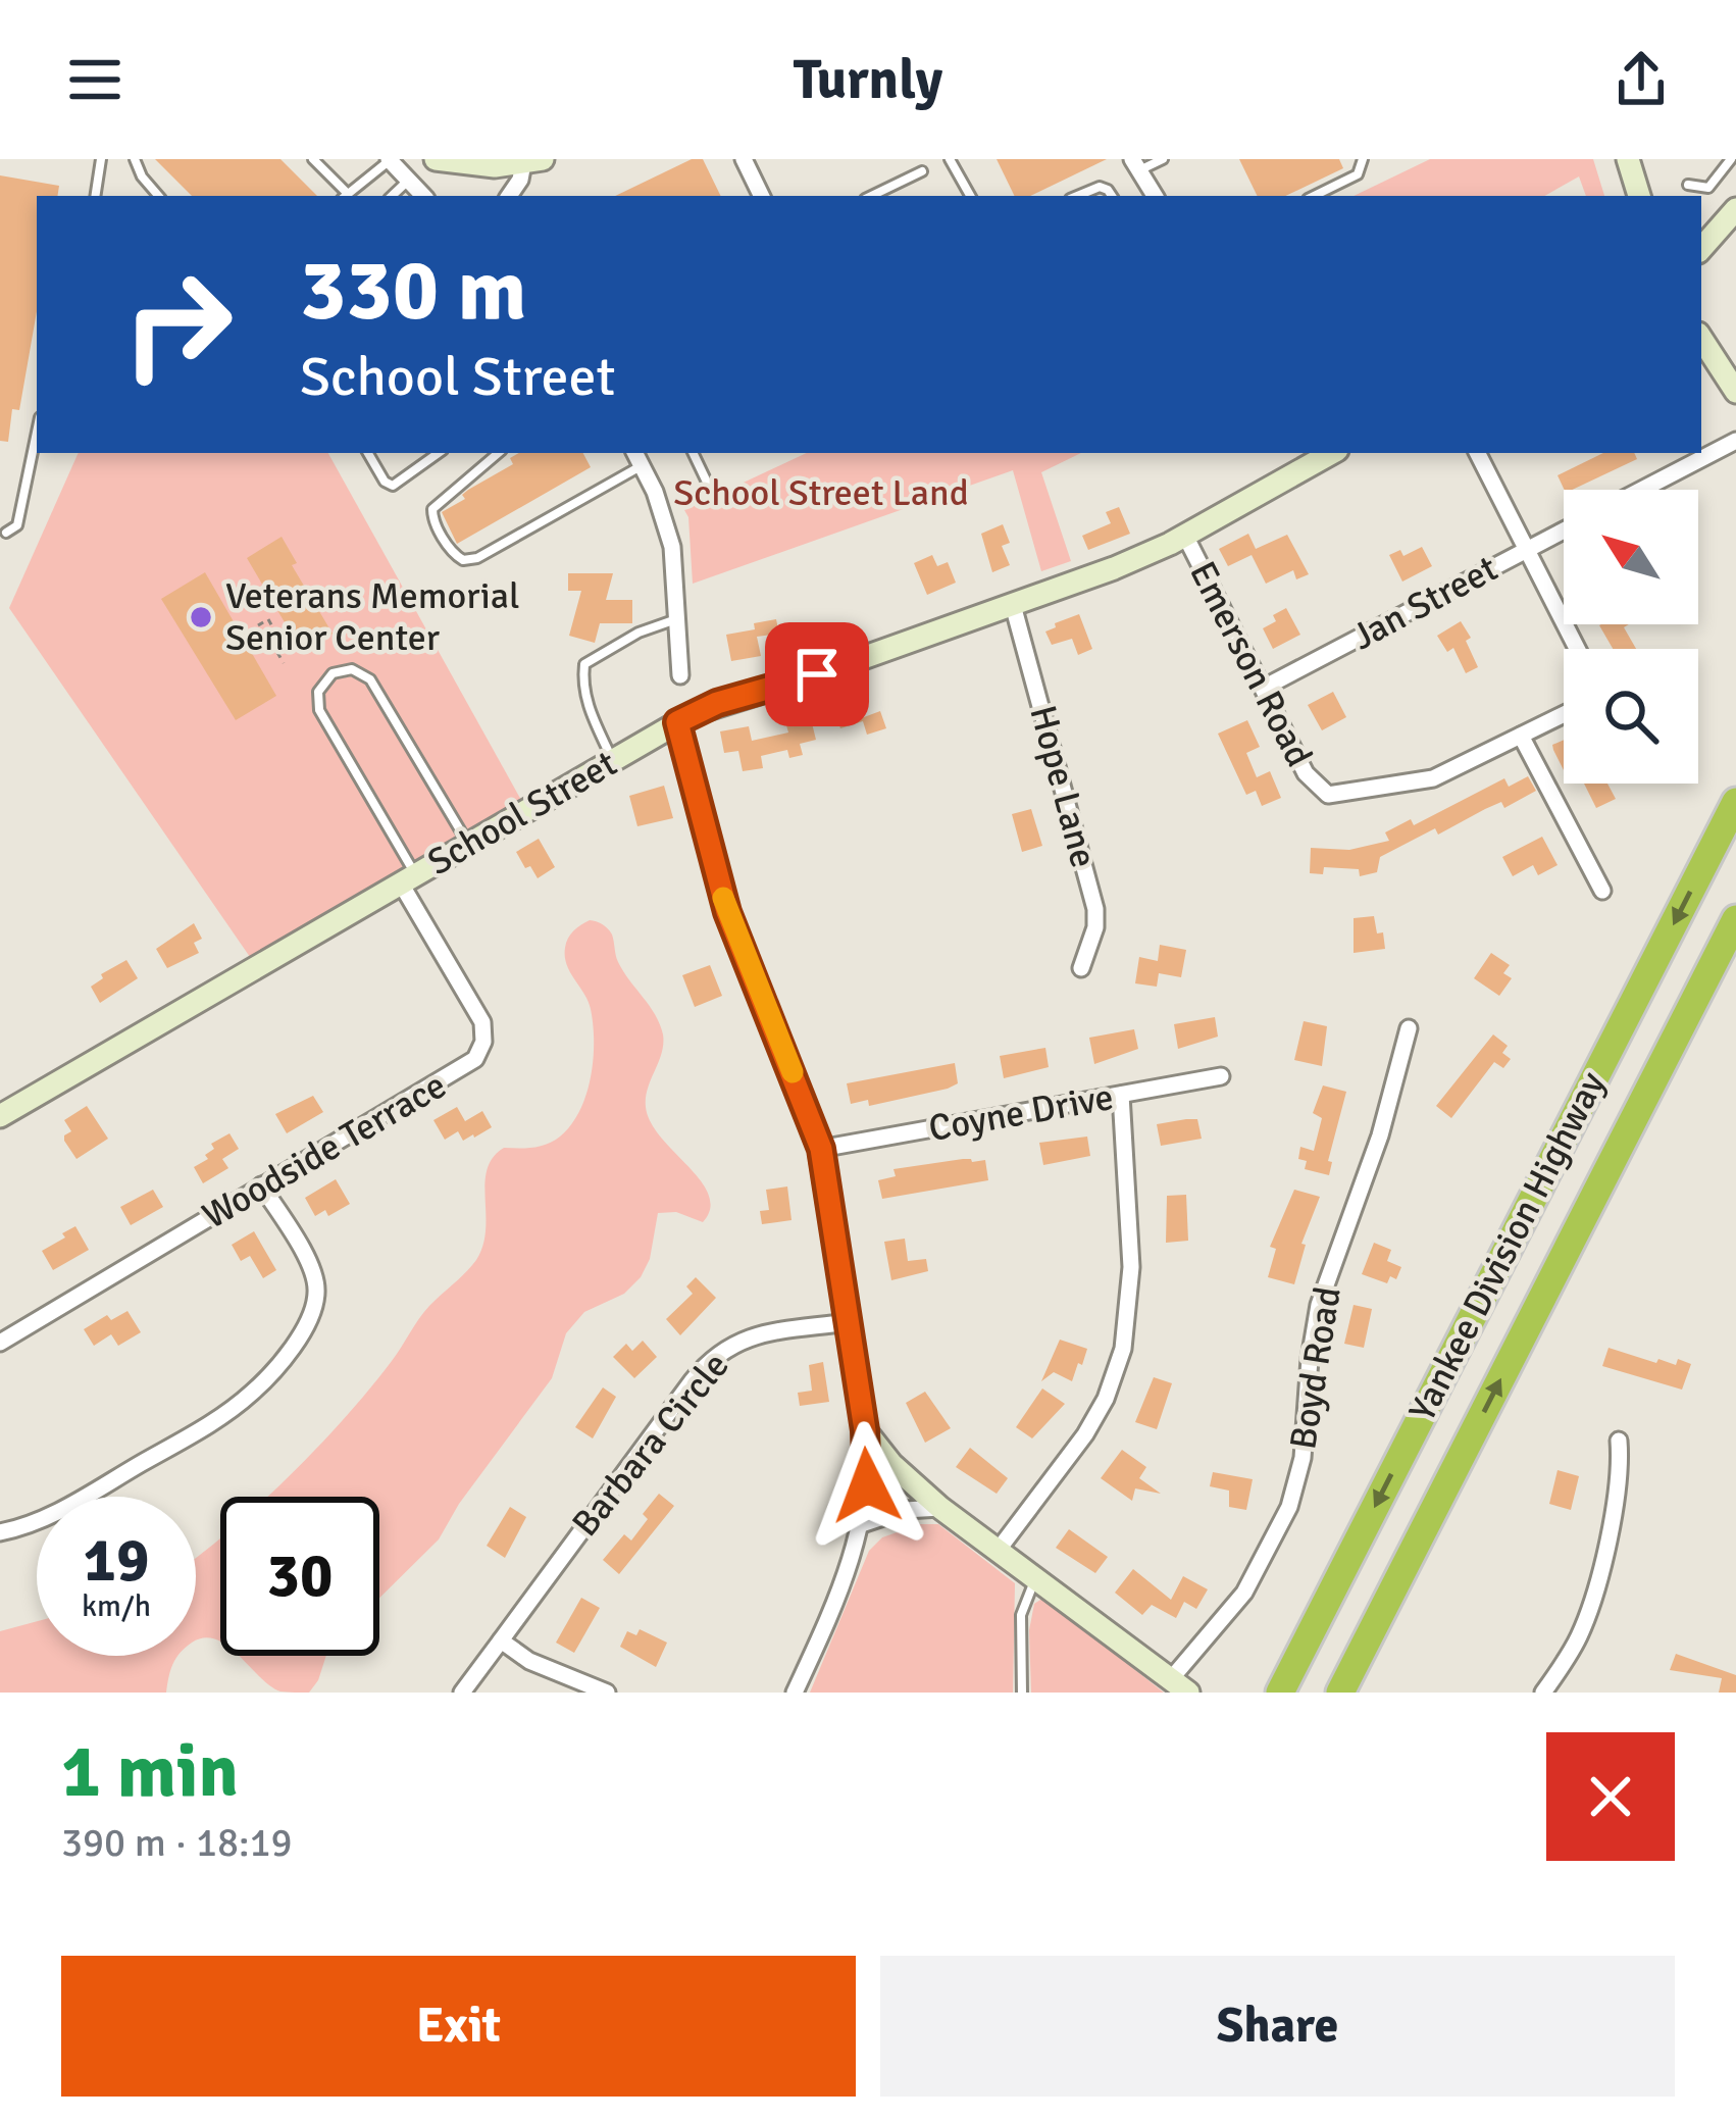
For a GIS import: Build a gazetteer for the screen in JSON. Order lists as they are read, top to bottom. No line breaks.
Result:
{"streets":{"highway":["Yankee Division Highway"],"street":["Jan Street","Emerson Road","Hope Lane","School Street","Coyne Drive","Woodside Terrace","Boyd Road","Barbara Circle"]},"crossings":[["Jan Street","Emerson Road"],["Emerson Road","School Street"],["Hope Lane","School Street"],["School Street","Woodside Terrace"]],"parks":["School Street Land"],"places":["Veterans Memorial Senior Center"],"north":"top left","page":{"header":"Turnly","turn":["330 m","School Street"],"speed":"19 km/h","limit":"30","heading":["1 min","390 m · 18:19"],"buttons":["Exit","Share"]}}
